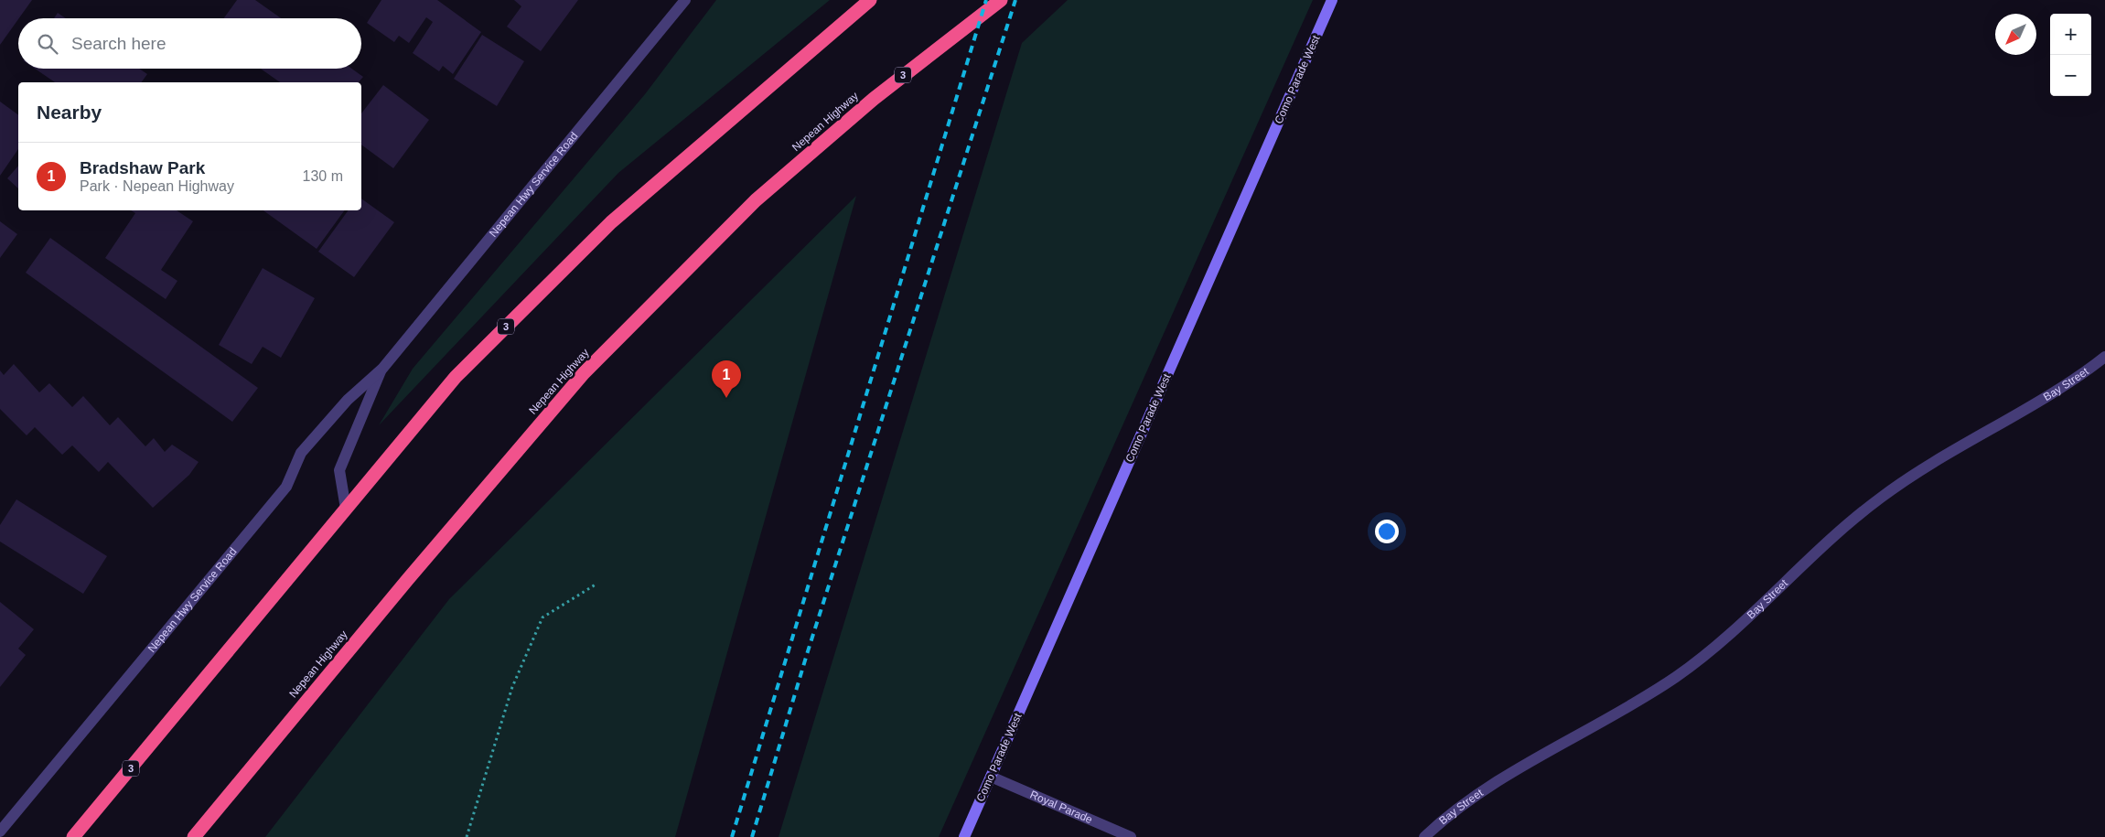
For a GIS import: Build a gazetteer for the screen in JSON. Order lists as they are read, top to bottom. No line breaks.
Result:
{"streets":{"highway":["3","Nepean Highway"],"street":["Como Parade West","Nepean Hwy Service Road","Bay Street","Royal Parade"]},"crossings":[["3","Nepean Hwy Service Road"],["Como Parade West","Royal Parade"]],"north":"bottom left","page":{"map_buttons":["+","−"],"search":"Search here","heading":"Nearby","list":[{"mark":"1","name":"Bradshaw Park","note":"Park · Nepean Highway","value":"130 m"}],"pins":"1"}}
